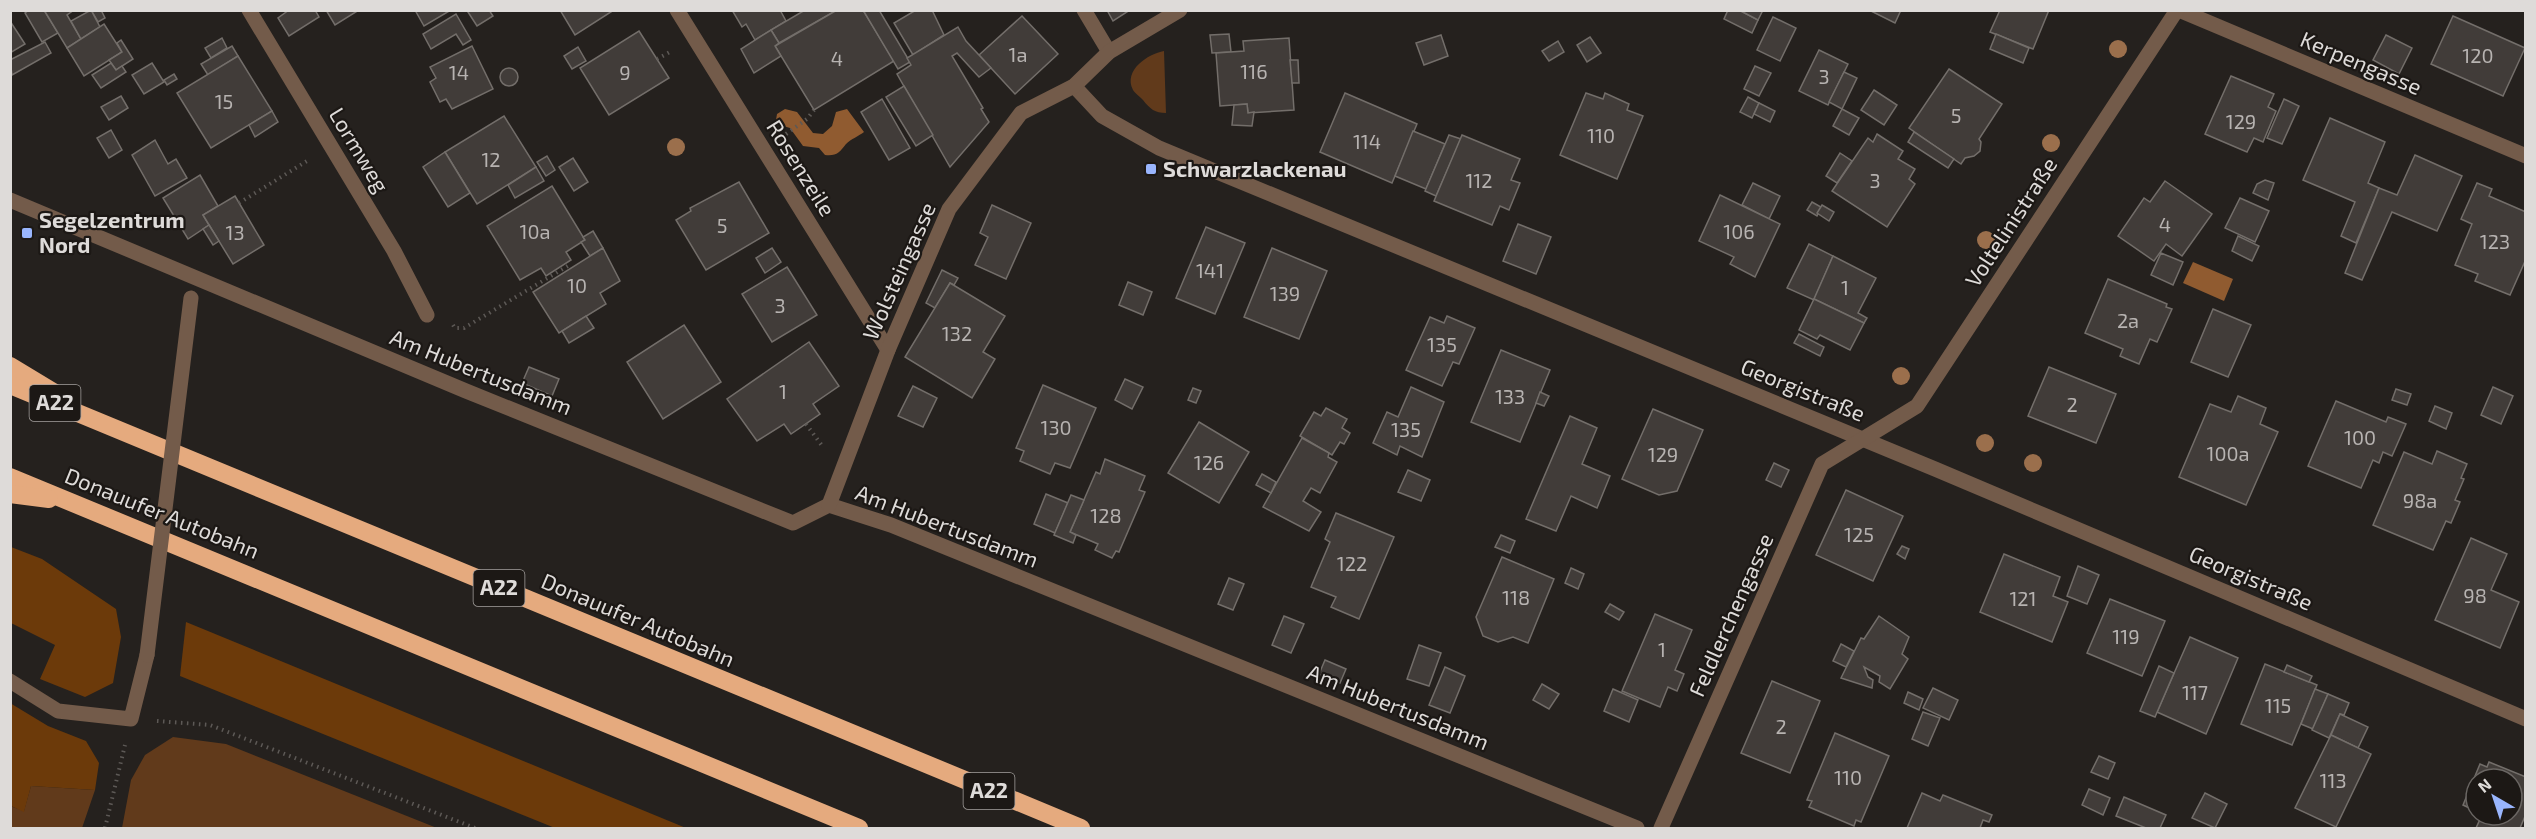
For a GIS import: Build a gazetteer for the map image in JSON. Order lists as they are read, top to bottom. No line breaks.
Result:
{"streets":{"highway":["A22","Donauufer Autobahn"],"street":["Kerpengasse","Lormweg","Rosenzeile","Voltelinistraße","Wolsteingasse","Am Hubertusdamm","Georgistraße","Feldlerchengasse"]},"crossings":[["Kerpengasse","Voltelinistraße"],["Rosenzeile","Wolsteingasse"],["Voltelinistraße","Georgistraße"],["Voltelinistraße","Feldlerchengasse"],["Wolsteingasse","Am Hubertusdamm"],["Wolsteingasse","Georgistraße"],["Georgistraße","Feldlerchengasse"]],"places":{"transit":["Schwarzlackenau","Segelzentrum Nord"]},"house_numbers":["1a","120","4","116","14","9","3","15","5","129","110","114","12","112","3","4","5","10a","106","13","123","141","10","1","139","3","2a","132","135","1","133","2","130","135","100","100a","129","126","98a","128","125","122","98","118","121","119","1","117","115","2","110","113"],"north":"top left"}
